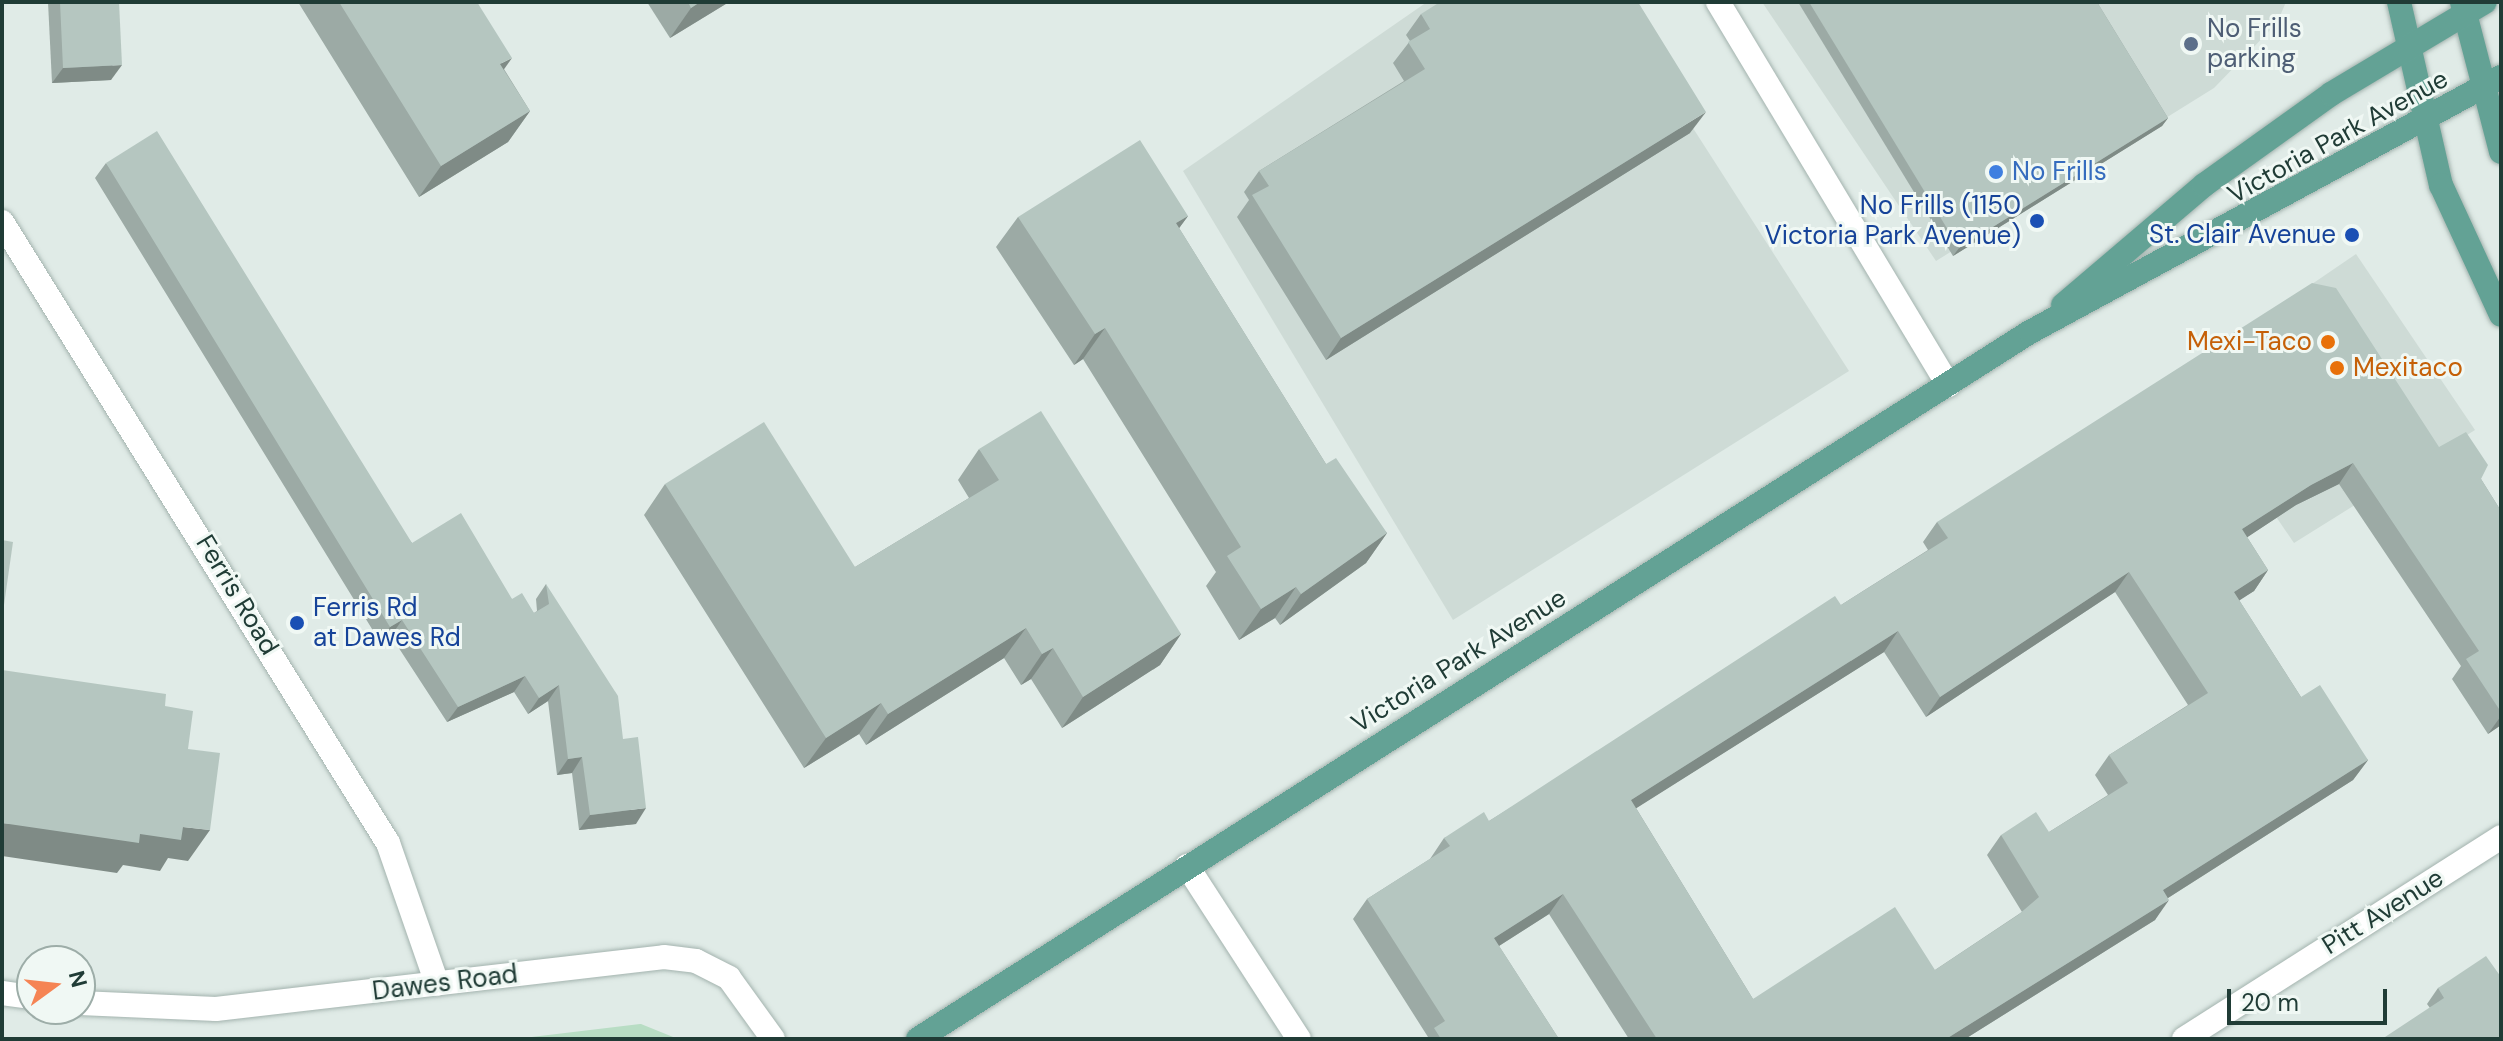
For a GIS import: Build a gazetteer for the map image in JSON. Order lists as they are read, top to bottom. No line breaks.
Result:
{"streets":{"main road":["Victoria Park Avenue"],"street":["Ferris Road","Pitt Avenue","Dawes Road"]},"crossings":[["Ferris Road","Dawes Road"]],"places":["No Frills parking","No Frills","No Frills (1150 Victoria Park Avenue)","St. Clair Avenue","Mexi-Taco","Mexitaco","Ferris Rd at Dawes Rd"],"scale_bar":"20 m","north":"right"}
